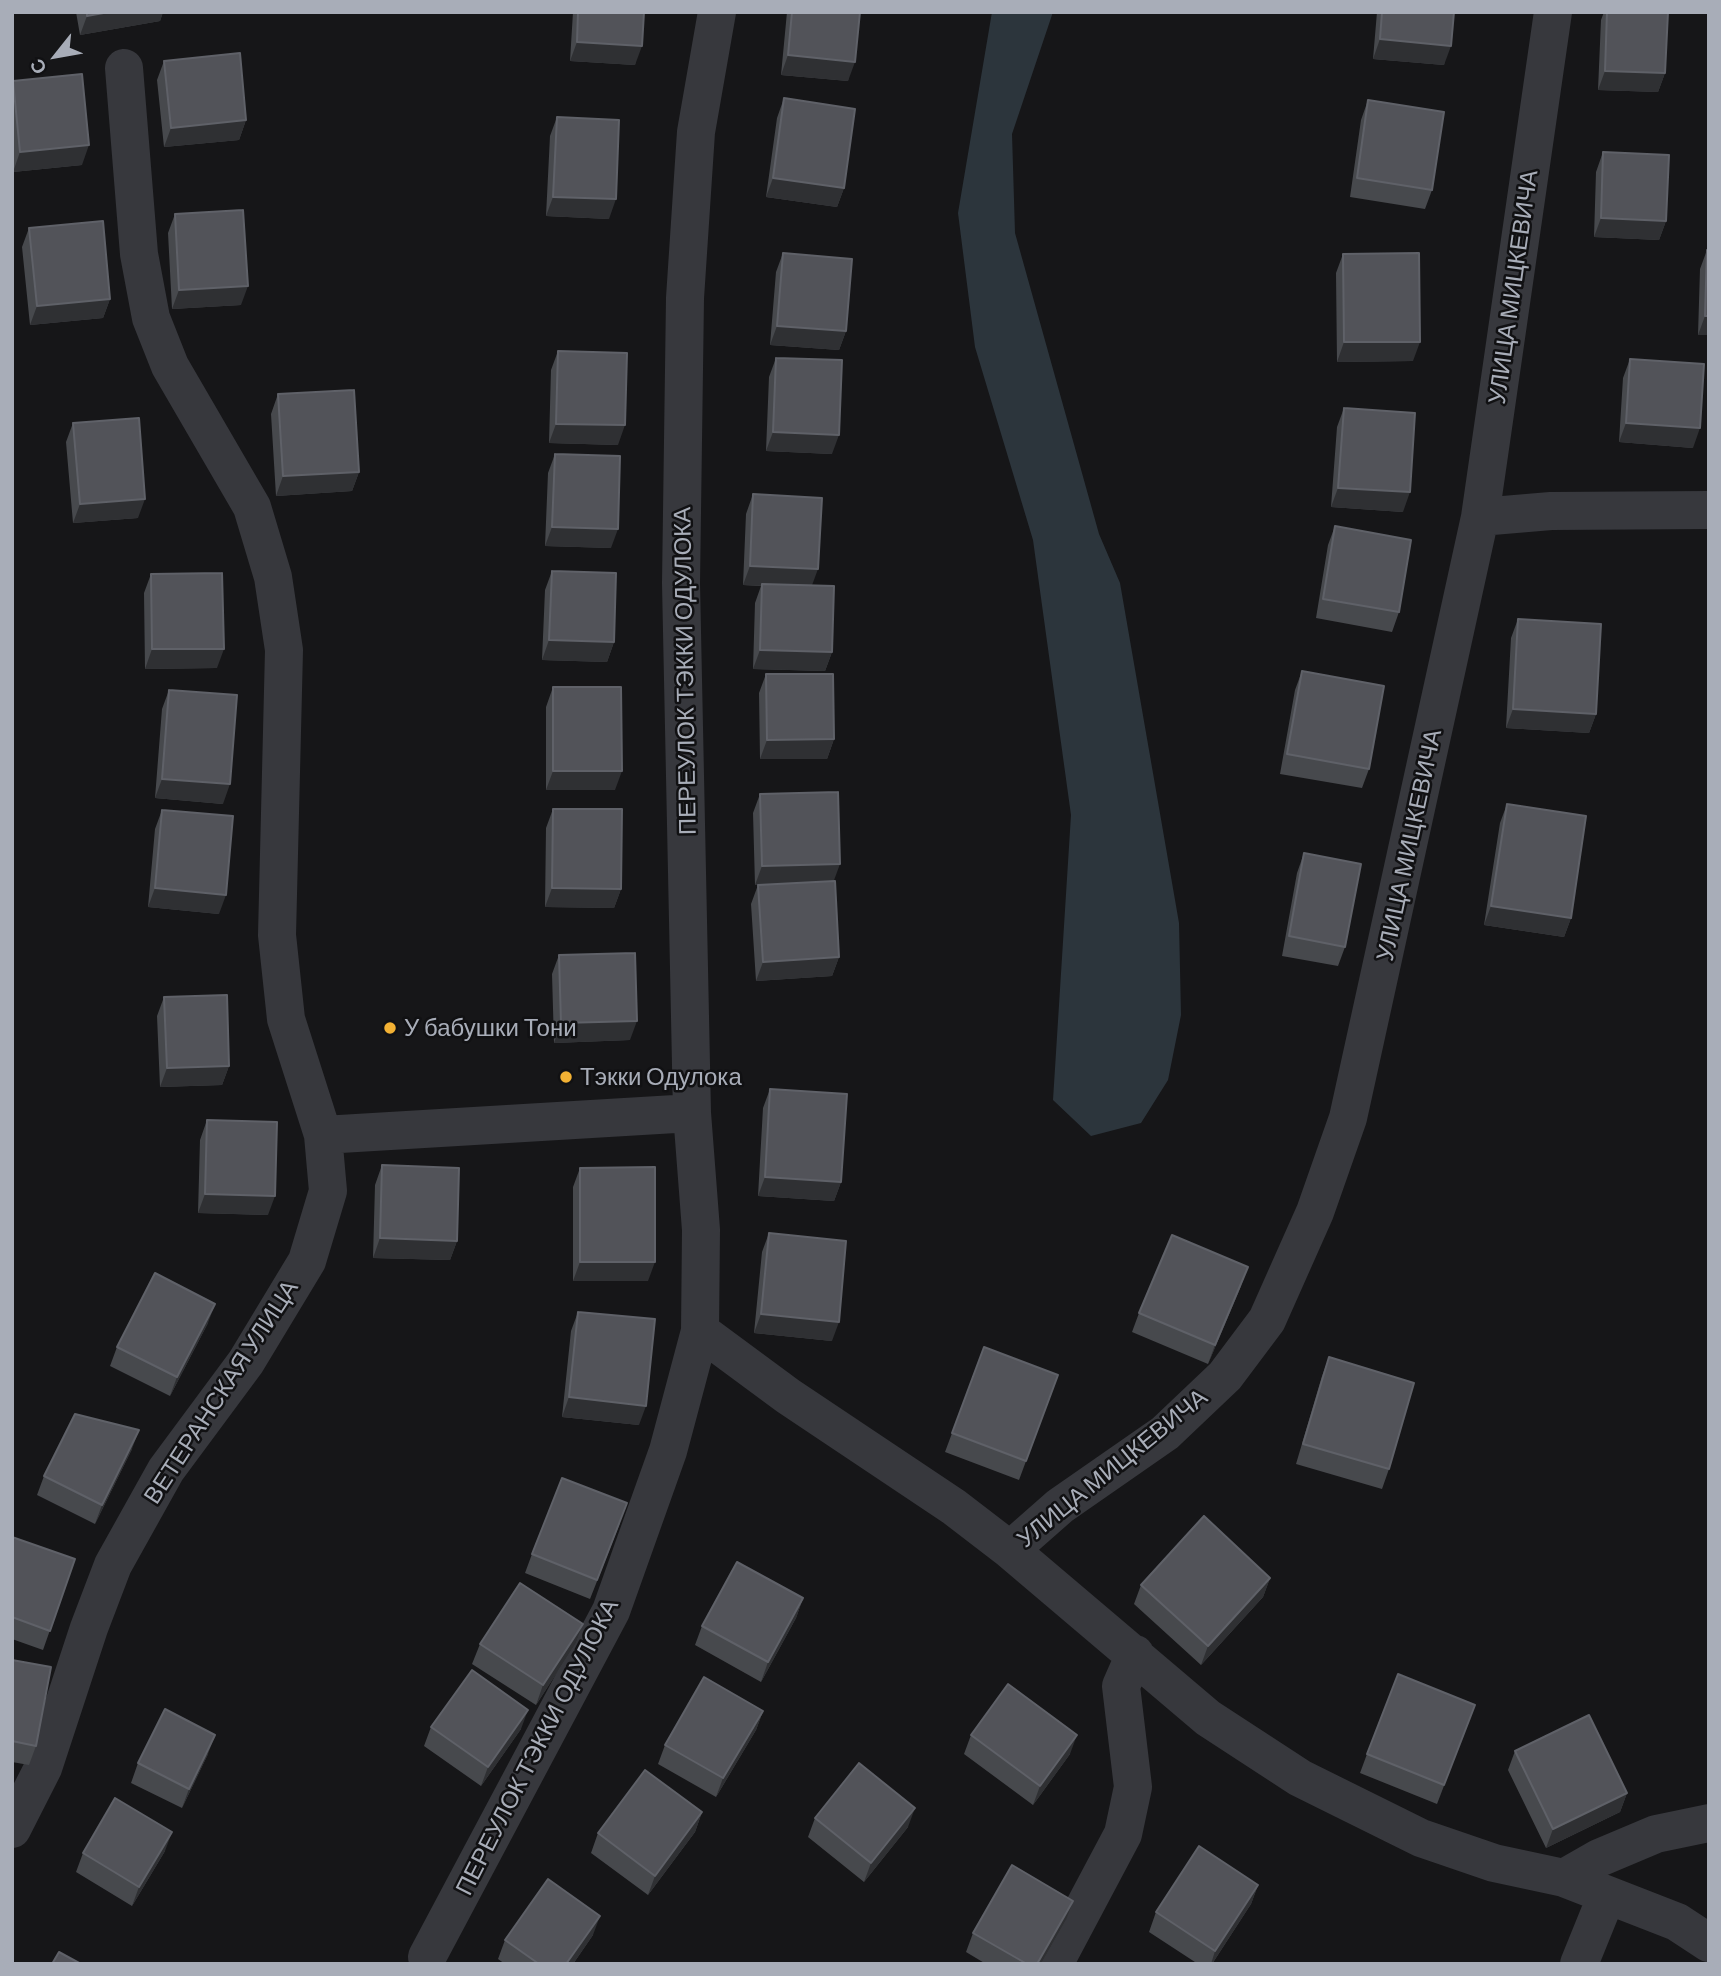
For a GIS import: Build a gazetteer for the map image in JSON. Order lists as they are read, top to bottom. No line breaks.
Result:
{"streets":{"street":["УЛИЦА МИЦКЕВИЧА","ПЕРЕУЛОК ТЭККИ ОДУЛОКА","ВЕТЕРАНСКАЯ УЛИЦА"]},"places":["У бабушки Тони","Тэкки Одулока"],"north":"bottom left"}
